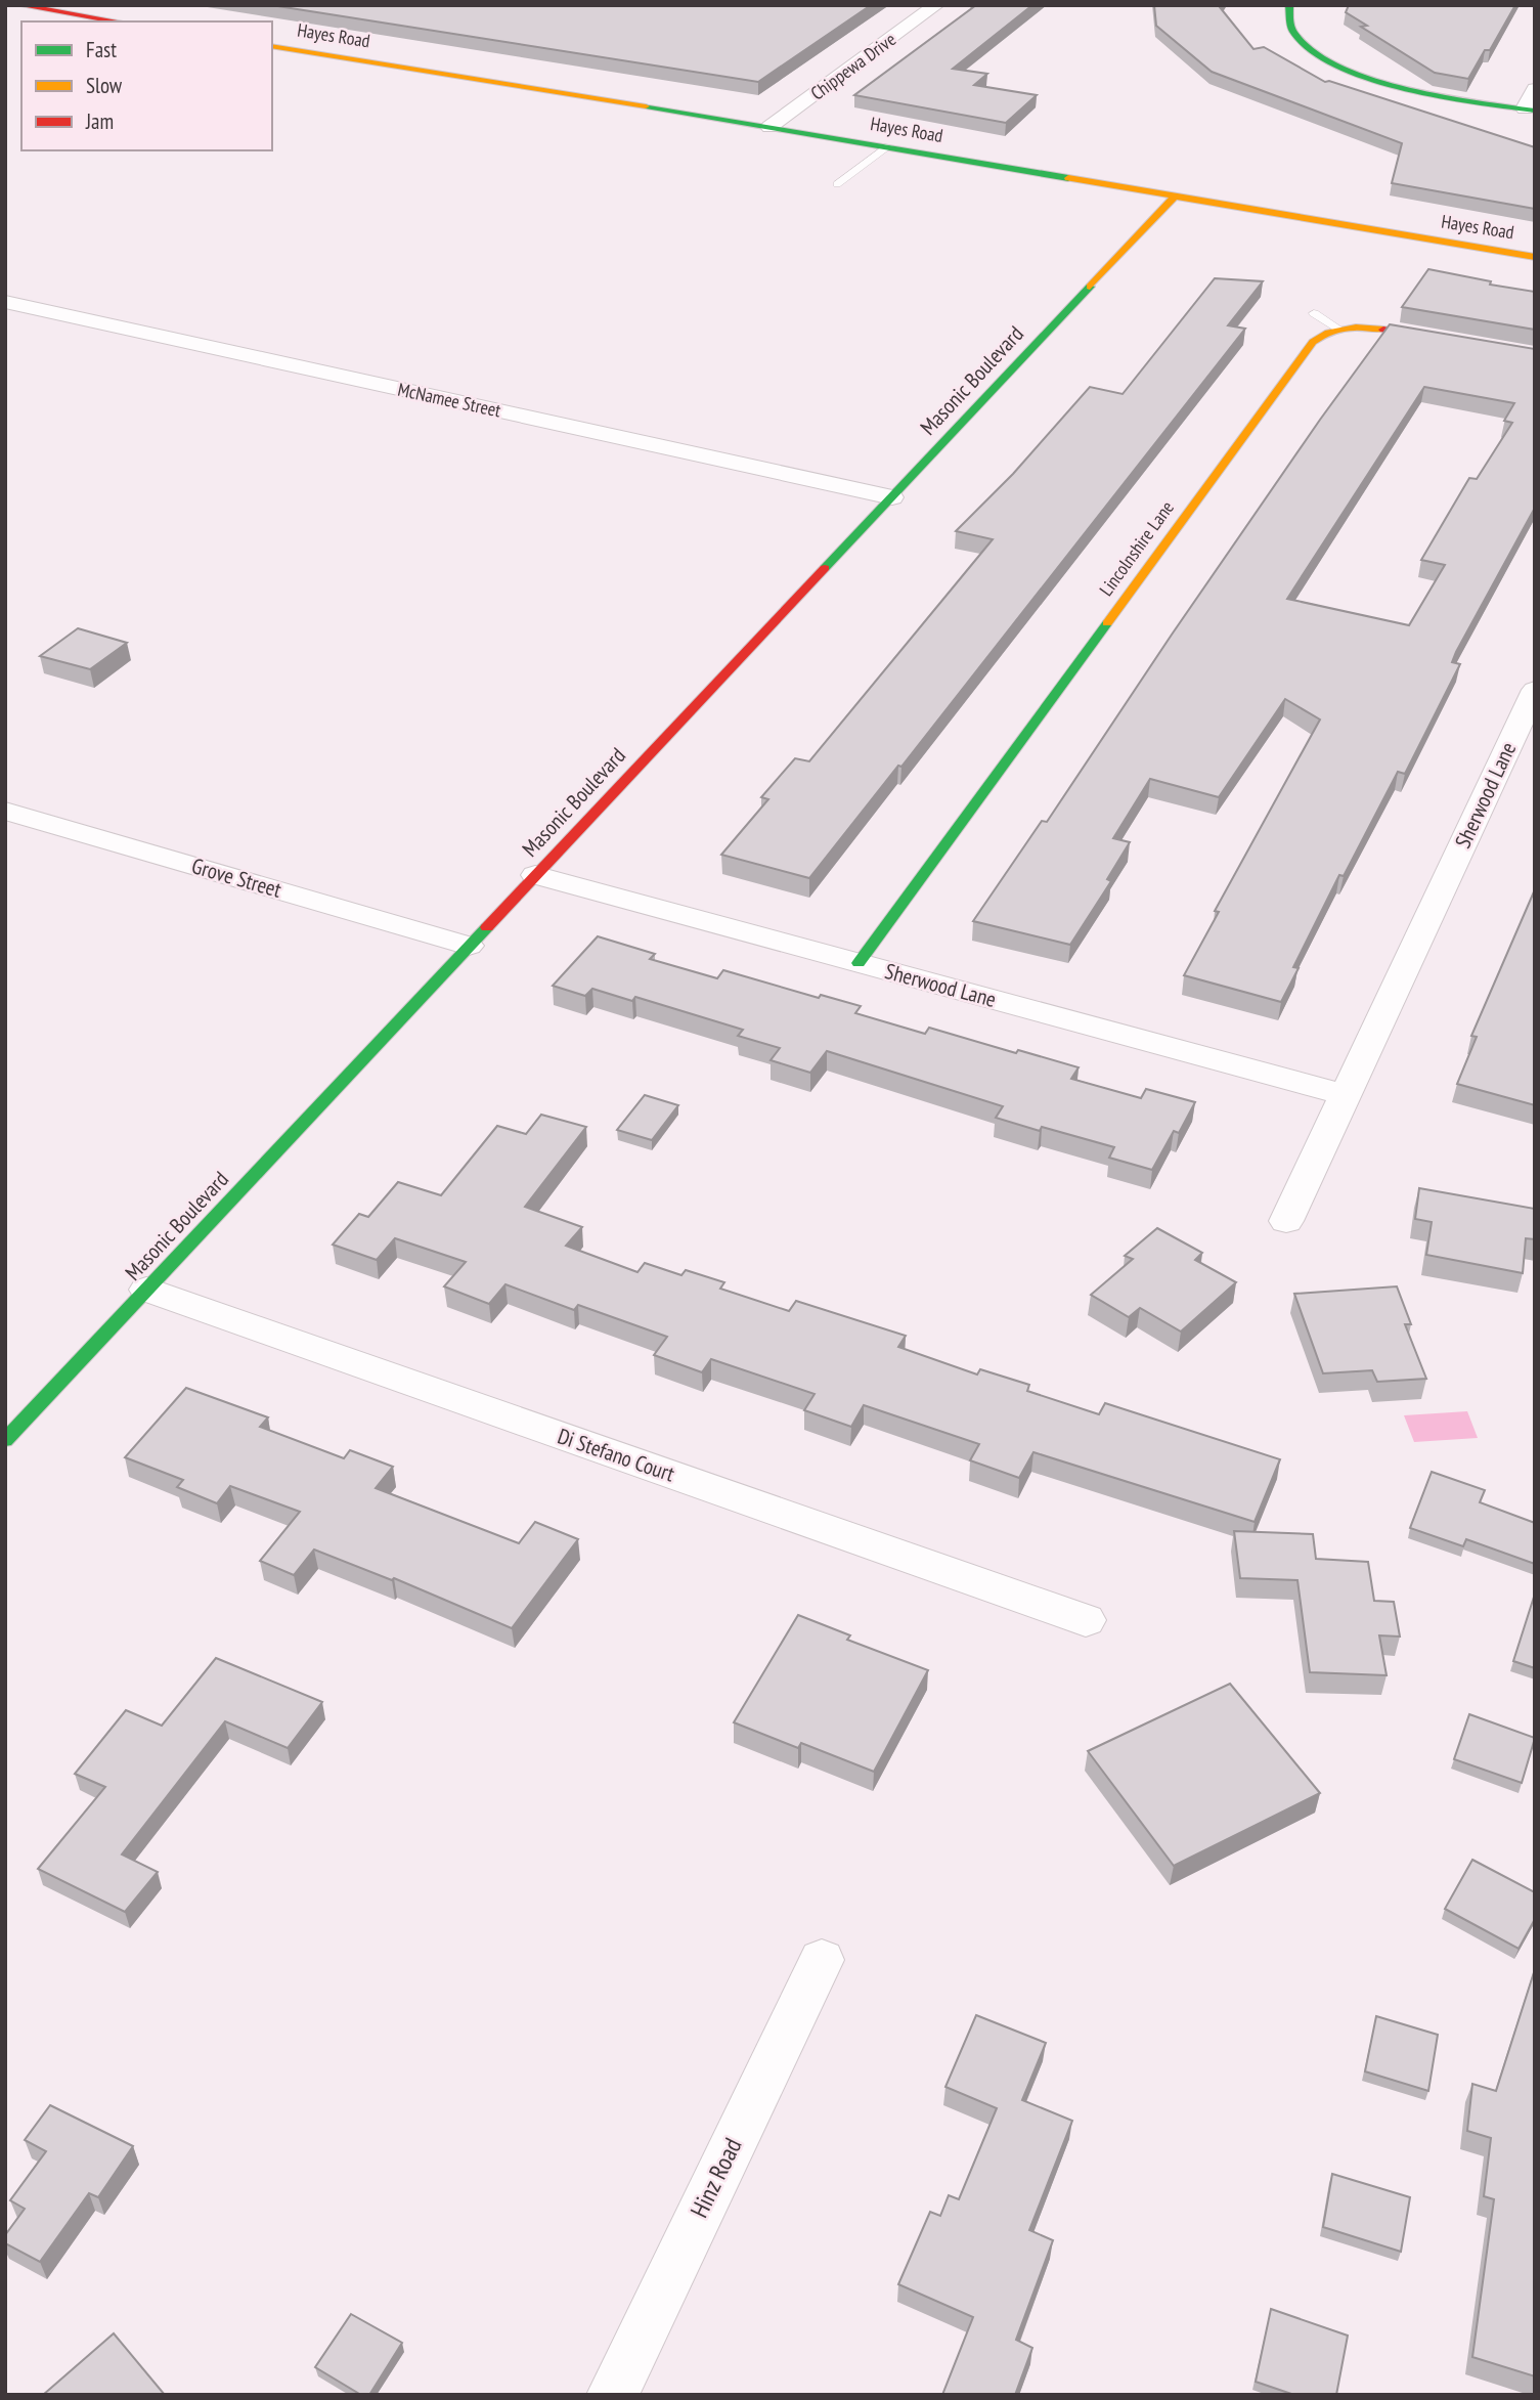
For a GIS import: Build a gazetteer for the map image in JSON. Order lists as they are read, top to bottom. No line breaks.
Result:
{"streets":{"street":["Hayes Road","Chippewa Drive","Masonic Boulevard","McNamee Street","Lincolnshire Lane","Sherwood Lane","Grove Street","Di Stefano Court","Hinz Road"]},"crossings":[["Hayes Road","Chippewa Drive"],["Hayes Road","Masonic Boulevard"],["Masonic Boulevard","McNamee Street"],["Masonic Boulevard","Sherwood Lane"],["Masonic Boulevard","Grove Street"],["Masonic Boulevard","Di Stefano Court"],["Lincolnshire Lane","Sherwood Lane"]],"legend":["Fast","Slow","Jam"]}
